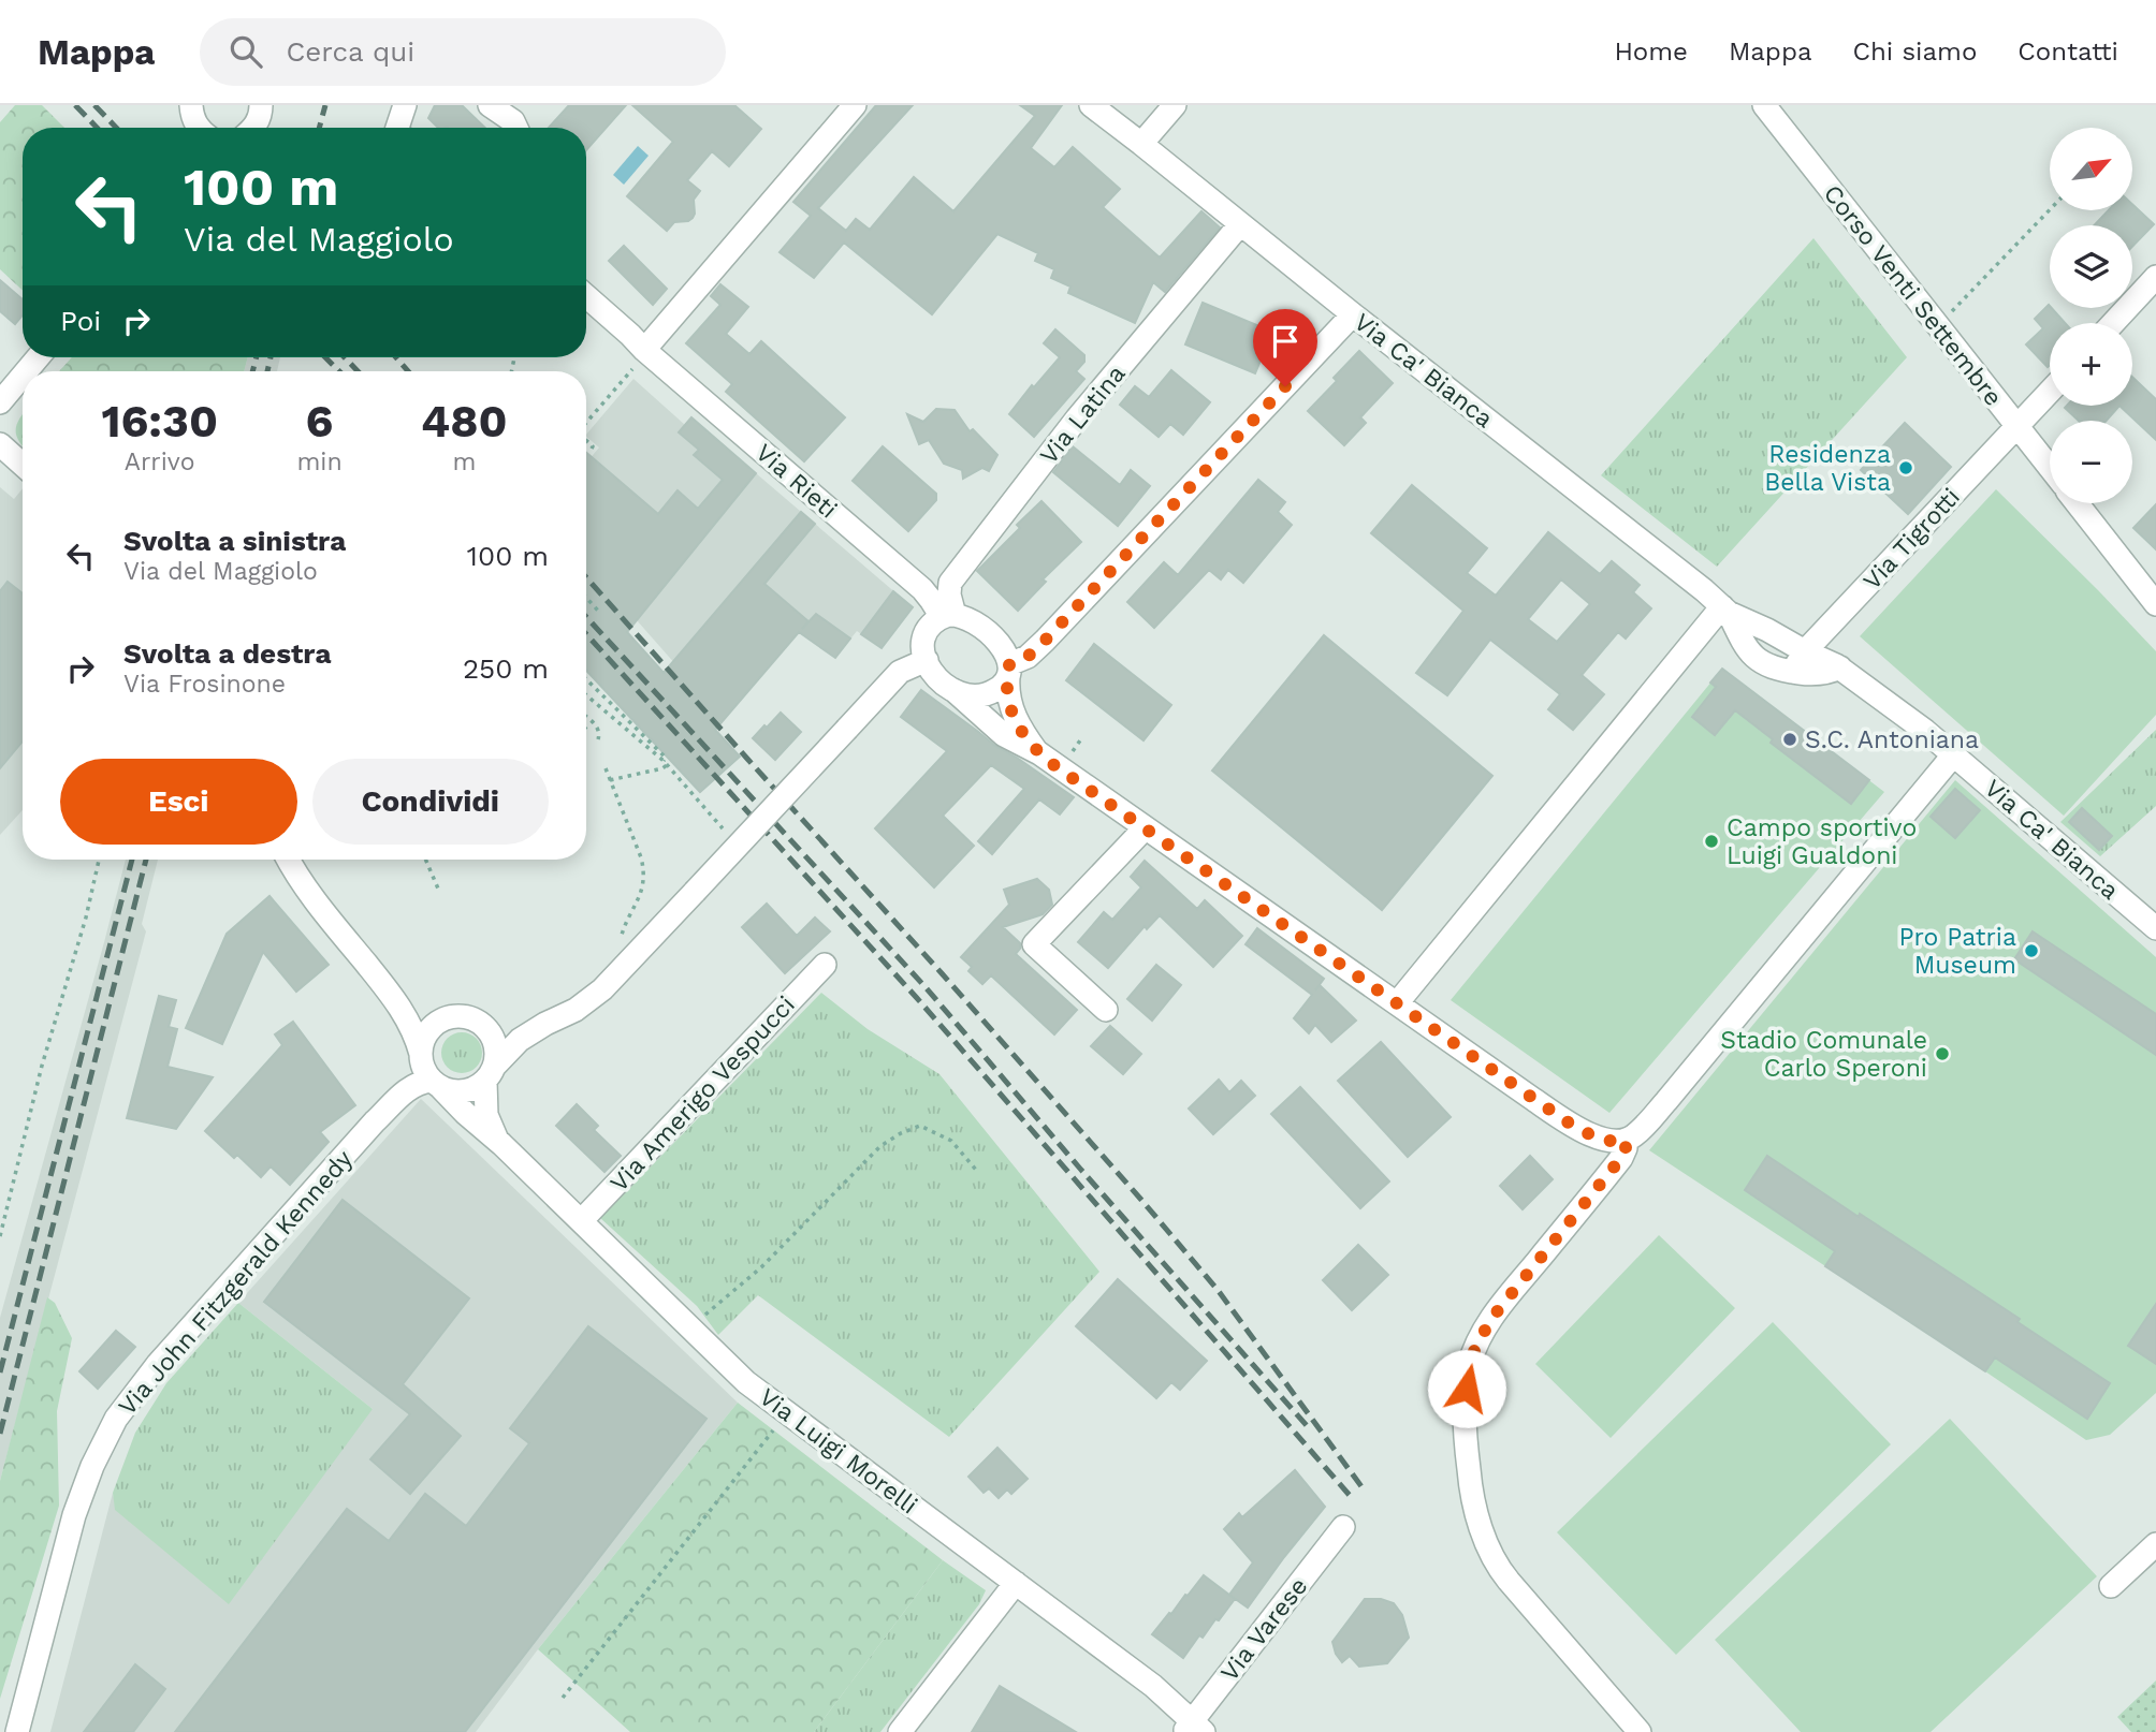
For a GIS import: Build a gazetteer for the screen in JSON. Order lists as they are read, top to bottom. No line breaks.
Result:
{"streets":{"street":["Corso Venti Settembre","Via Ca' Bianca","Via Latina","Via Rieti","Via Tigrotti","Via Amerigo Vespucci","Via John Fitzgerald Kennedy","Via Luigi Morelli","Via Varese"]},"crossings":[["Corso Venti Settembre","Via Tigrotti"],["Via Ca' Bianca","Via Latina"],["Via Ca' Bianca","Via Tigrotti"],["Via Latina","Via Rieti"],["Via Amerigo Vespucci","Via Luigi Morelli"],["Via John Fitzgerald Kennedy","Via Luigi Morelli"],["Via Luigi Morelli","Via Varese"]],"places":["Residenza Bella Vista","S.C. Antoniana","Campo sportivo Luigi Gualdoni","Pro Patria Museum","Stadio Comunale Carlo Speroni"],"north":"top right","page":{"header":"Mappa","search":"Cerca qui","nav":["Home","Mappa","Chi siamo","Contatti"],"map_buttons":["+","−"],"turn":["100 m","Via del Maggiolo"],"then":"Poi","eta":["16:30","Arrivo","6","min","480","m"],"list":[{"name":"Svolta a sinistra","note":"Via del Maggiolo","value":"100 m"},{"name":"Svolta a destra","note":"Via Frosinone","value":"250 m"}],"buttons":["Esci","Condividi"]}}
